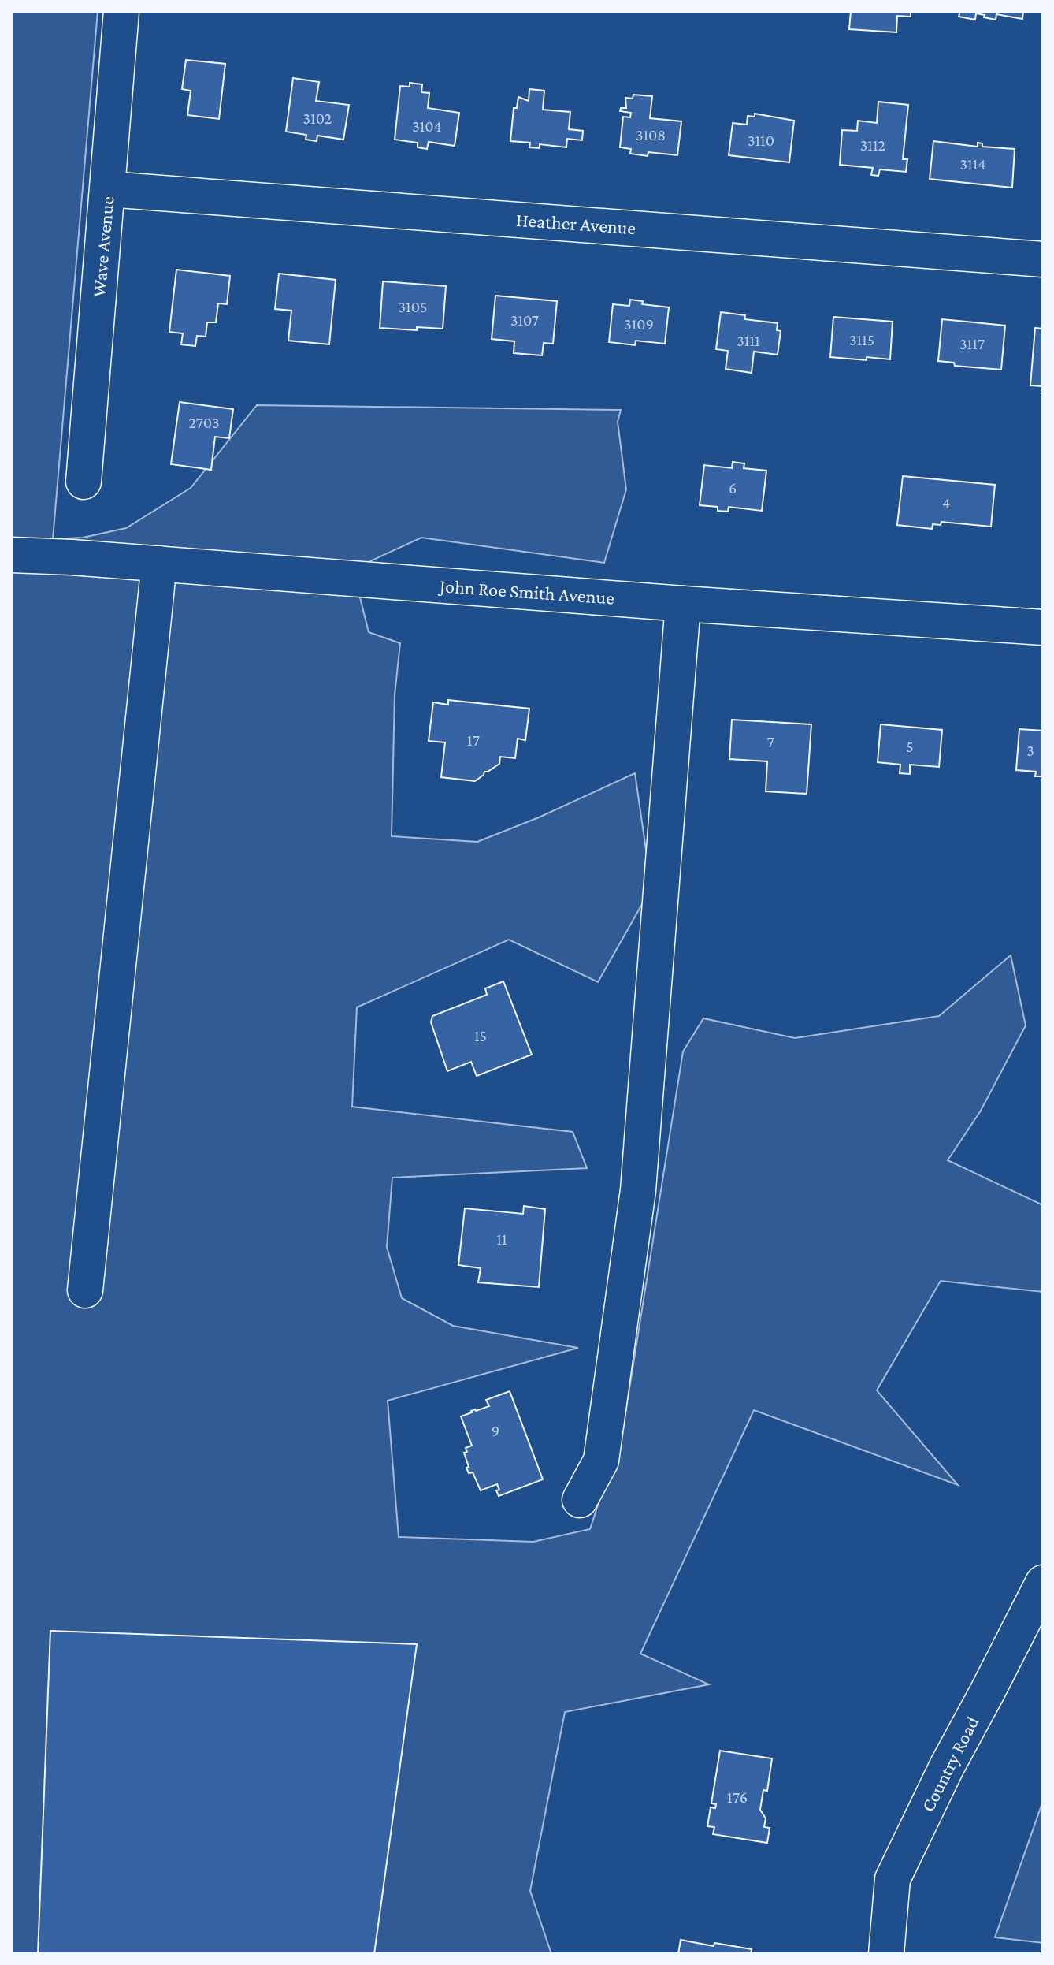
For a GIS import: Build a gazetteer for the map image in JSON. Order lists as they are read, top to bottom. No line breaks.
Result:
{"streets":{"street":["Heather Avenue","Wave Avenue","John Roe Smith Avenue","Country Road"]},"crossings":[["Heather Avenue","Wave Avenue"]],"house_numbers":["3102","3104","3108","3110","3112","3114","3105","3107","3109","3115","3111","3117","2703","6","4","17","7","5","3","15","11","9","176"]}
